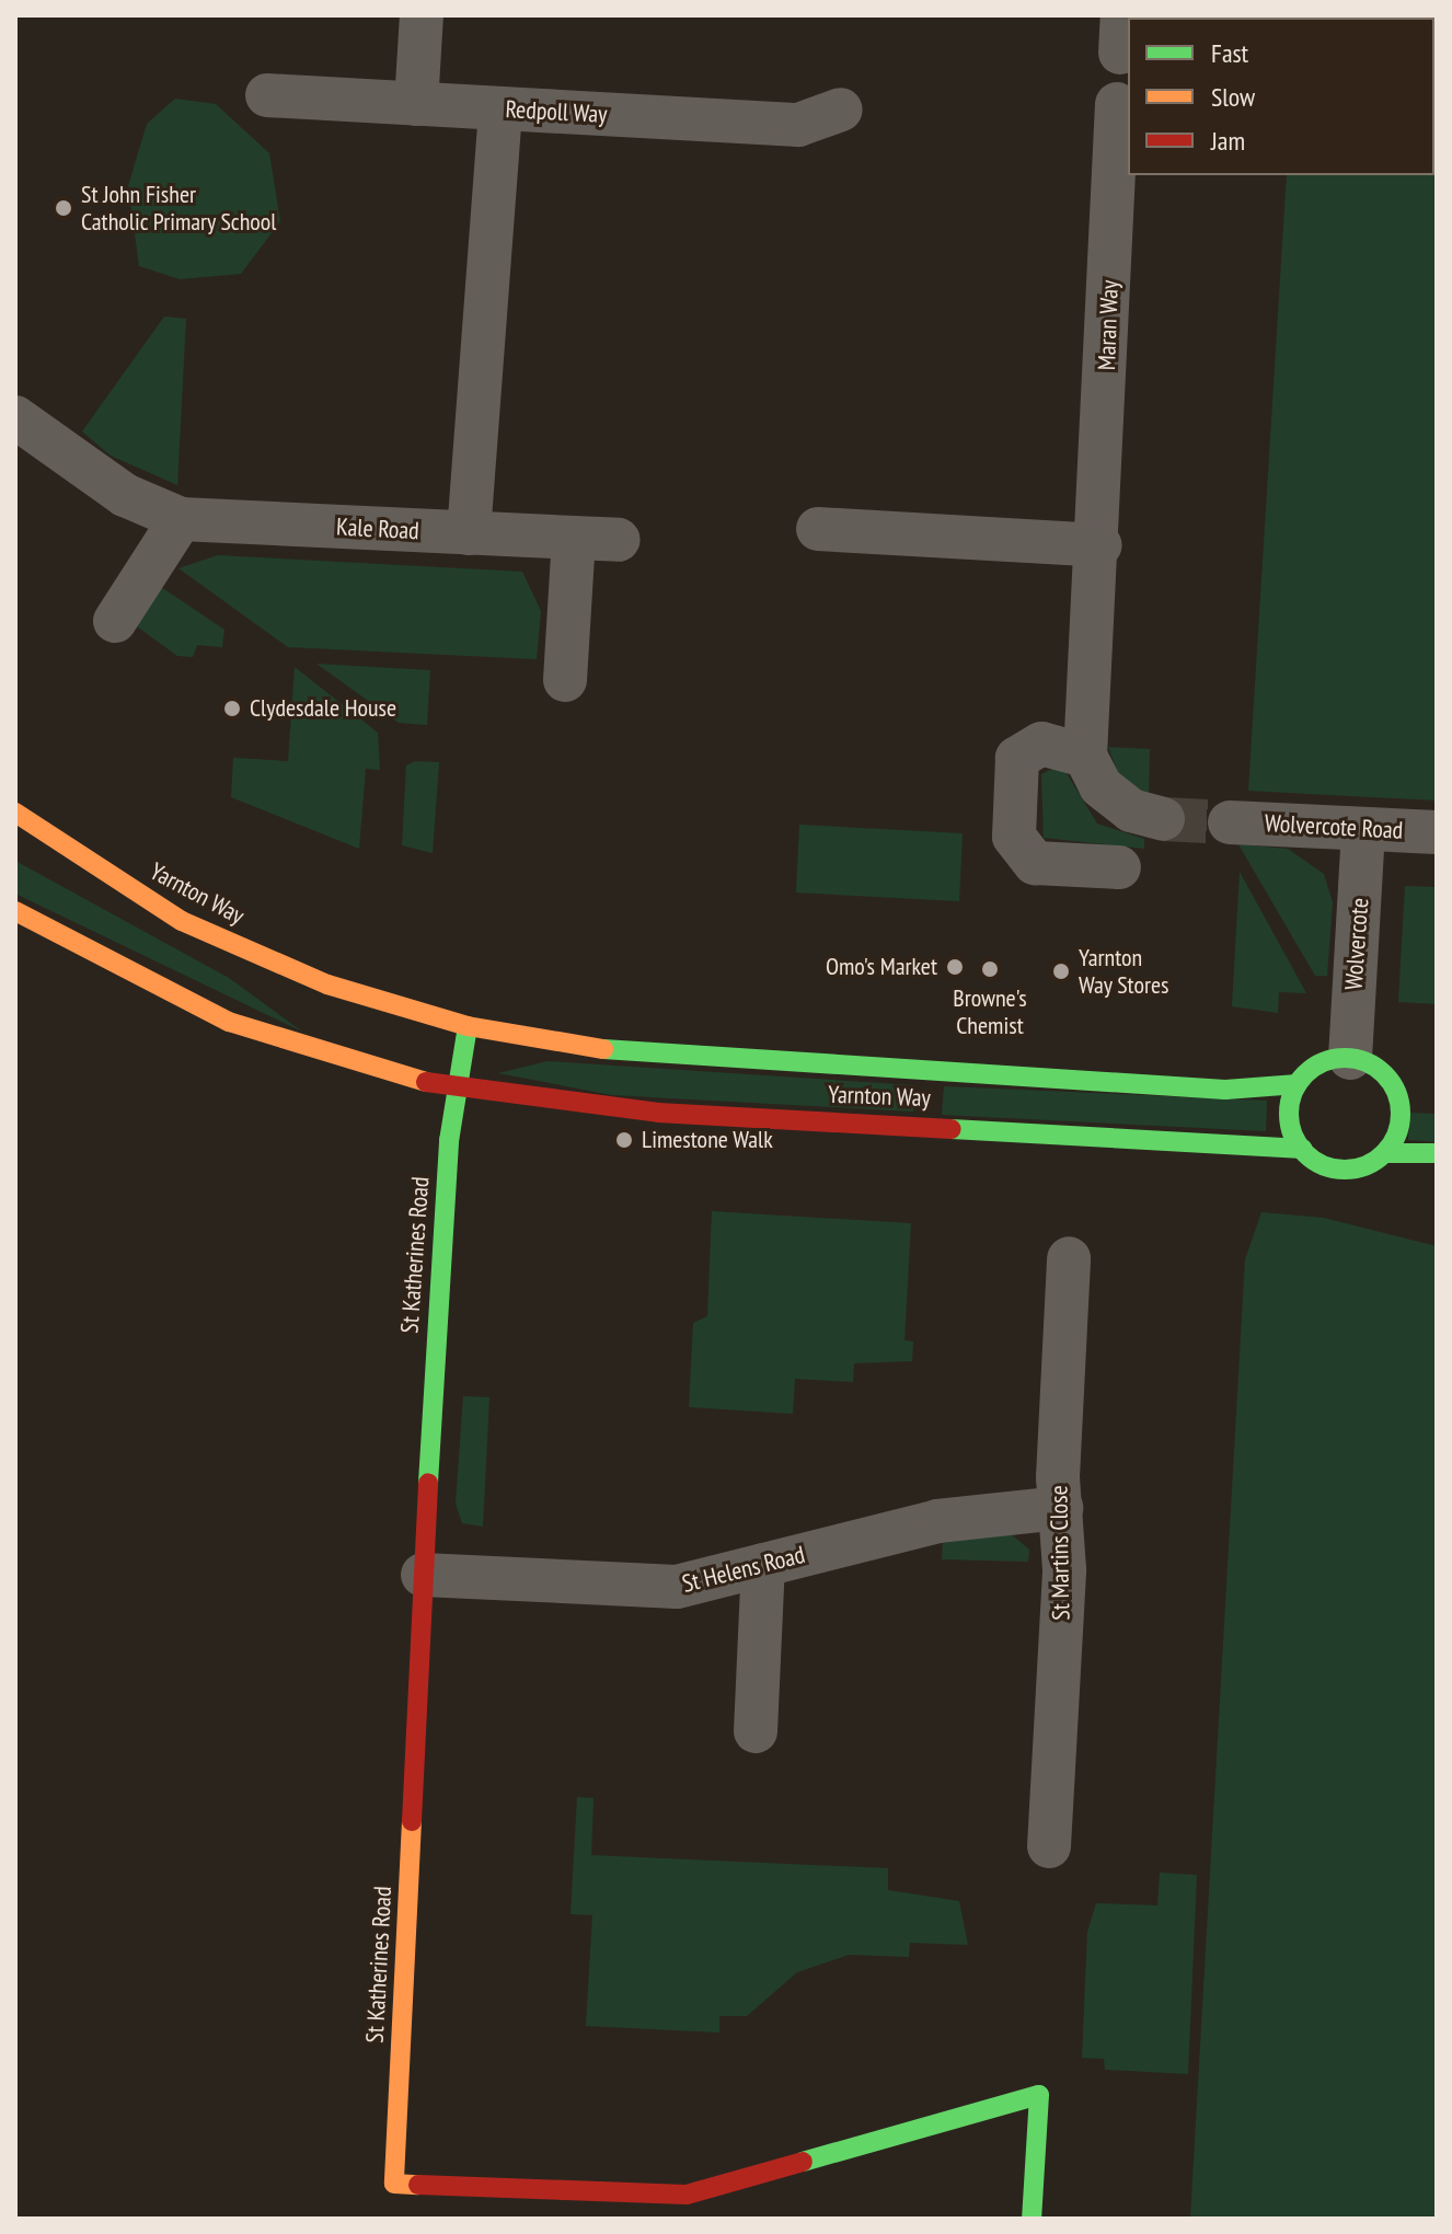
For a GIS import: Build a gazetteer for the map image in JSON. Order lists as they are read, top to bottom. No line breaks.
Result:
{"streets":{"street":["Redpoll Way","Maran Way","Kale Road","Wolvercote Road","Yarnton Way","Wolvercote","St Katherines Road","St Martins Close","St Helens Road"]},"crossings":[["Wolvercote Road","Wolvercote"],["Yarnton Way","Wolvercote"],["Yarnton Way","St Katherines Road"],["St Katherines Road","St Helens Road"],["St Martins Close","St Helens Road"]],"places":["St John Fisher Catholic Primary School","Clydesdale House","Omo's Market","Browne's Chemist","Yarnton Way Stores","Limestone Walk"],"legend":["Fast","Slow","Jam"]}
